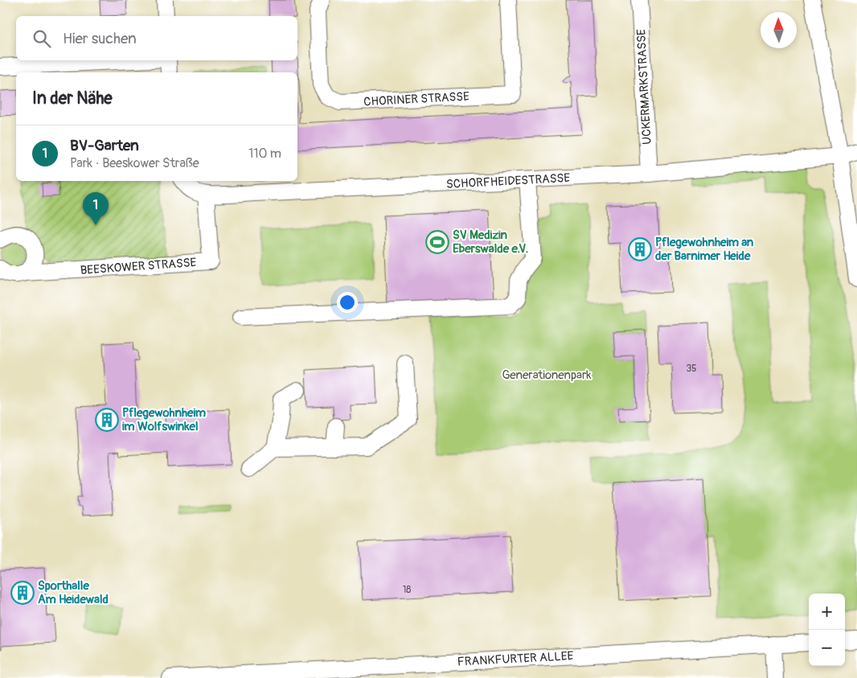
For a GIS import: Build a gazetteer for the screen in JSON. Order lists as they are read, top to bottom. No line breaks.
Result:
{"streets":{"street":["UCKERMARKSTRASSE","CHORINER STRASSE","SCHORFHEIDESTRASSE","BEESKOWER STRASSE","FRANKFURTER ALLEE"]},"crossings":[["UCKERMARKSTRASSE","SCHORFHEIDESTRASSE"],["SCHORFHEIDESTRASSE","BEESKOWER STRASSE"]],"parks":["Generationenpark"],"places":{"sports":["SV Medizin Eberswalde e.V."],"building":["Pflegewohnheim an der Barnimer Heide","Pflegewohnheim im Wolfswinkel","Sporthalle Am Heidewald"]},"house_numbers":["35","18"],"north":"top","page":{"search":"Hier suchen","heading":"In der Nähe","list":[{"mark":"1","name":"BV-Garten","note":"Park · Beeskower Straße","value":"110 m"}],"pins":"1","map_buttons":["+","−"]}}
